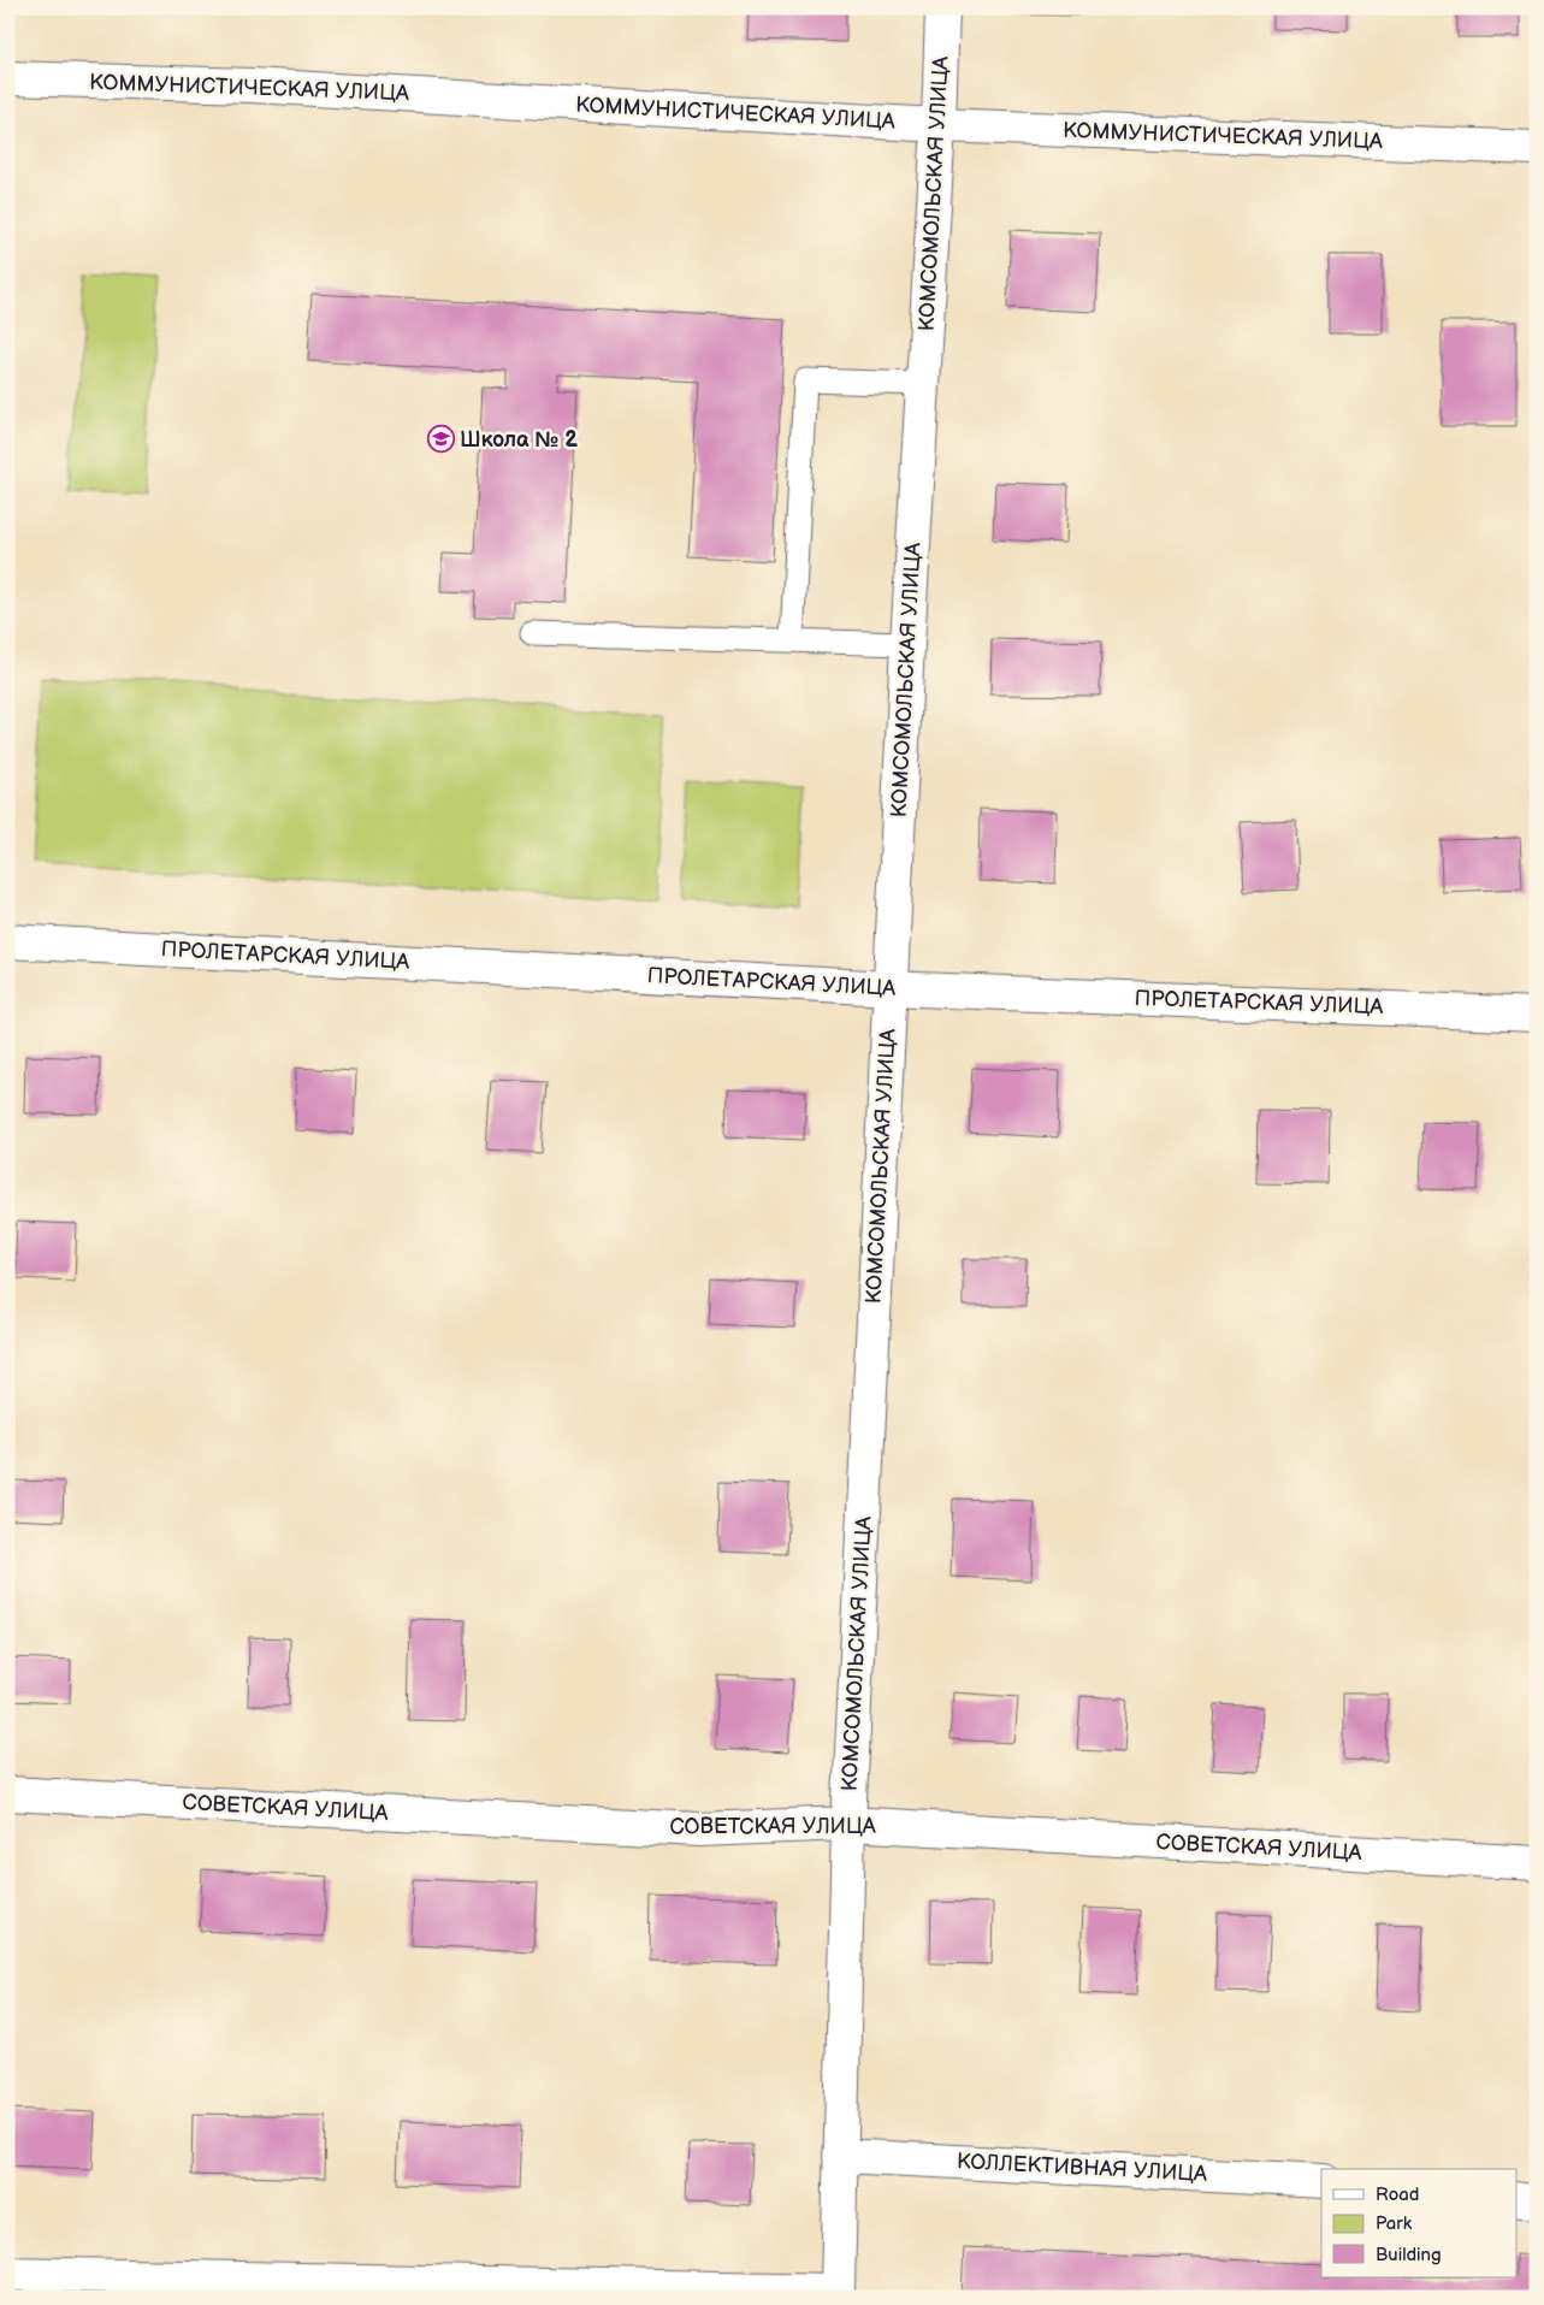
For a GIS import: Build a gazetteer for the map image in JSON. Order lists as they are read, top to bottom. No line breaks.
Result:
{"streets":{"street":["КОММУНИСТИЧЕСКАЯ УЛИЦА","КОМСОМОЛЬСКАЯ УЛИЦА","ПРОЛЕТАРСКАЯ УЛИЦА","СОВЕТСКАЯ УЛИЦА","КОЛЛЕКТИВНАЯ УЛИЦА"]},"crossings":[["КОММУНИСТИЧЕСКАЯ УЛИЦА","КОМСОМОЛЬСКАЯ УЛИЦА"],["КОМСОМОЛЬСКАЯ УЛИЦА","ПРОЛЕТАРСКАЯ УЛИЦА"],["КОМСОМОЛЬСКАЯ УЛИЦА","СОВЕТСКАЯ УЛИЦА"],["КОМСОМОЛЬСКАЯ УЛИЦА","КОЛЛЕКТИВНАЯ УЛИЦА"]],"places":{"school or university":["Школа № 2"]},"legend":["Road","Park","Building"]}
